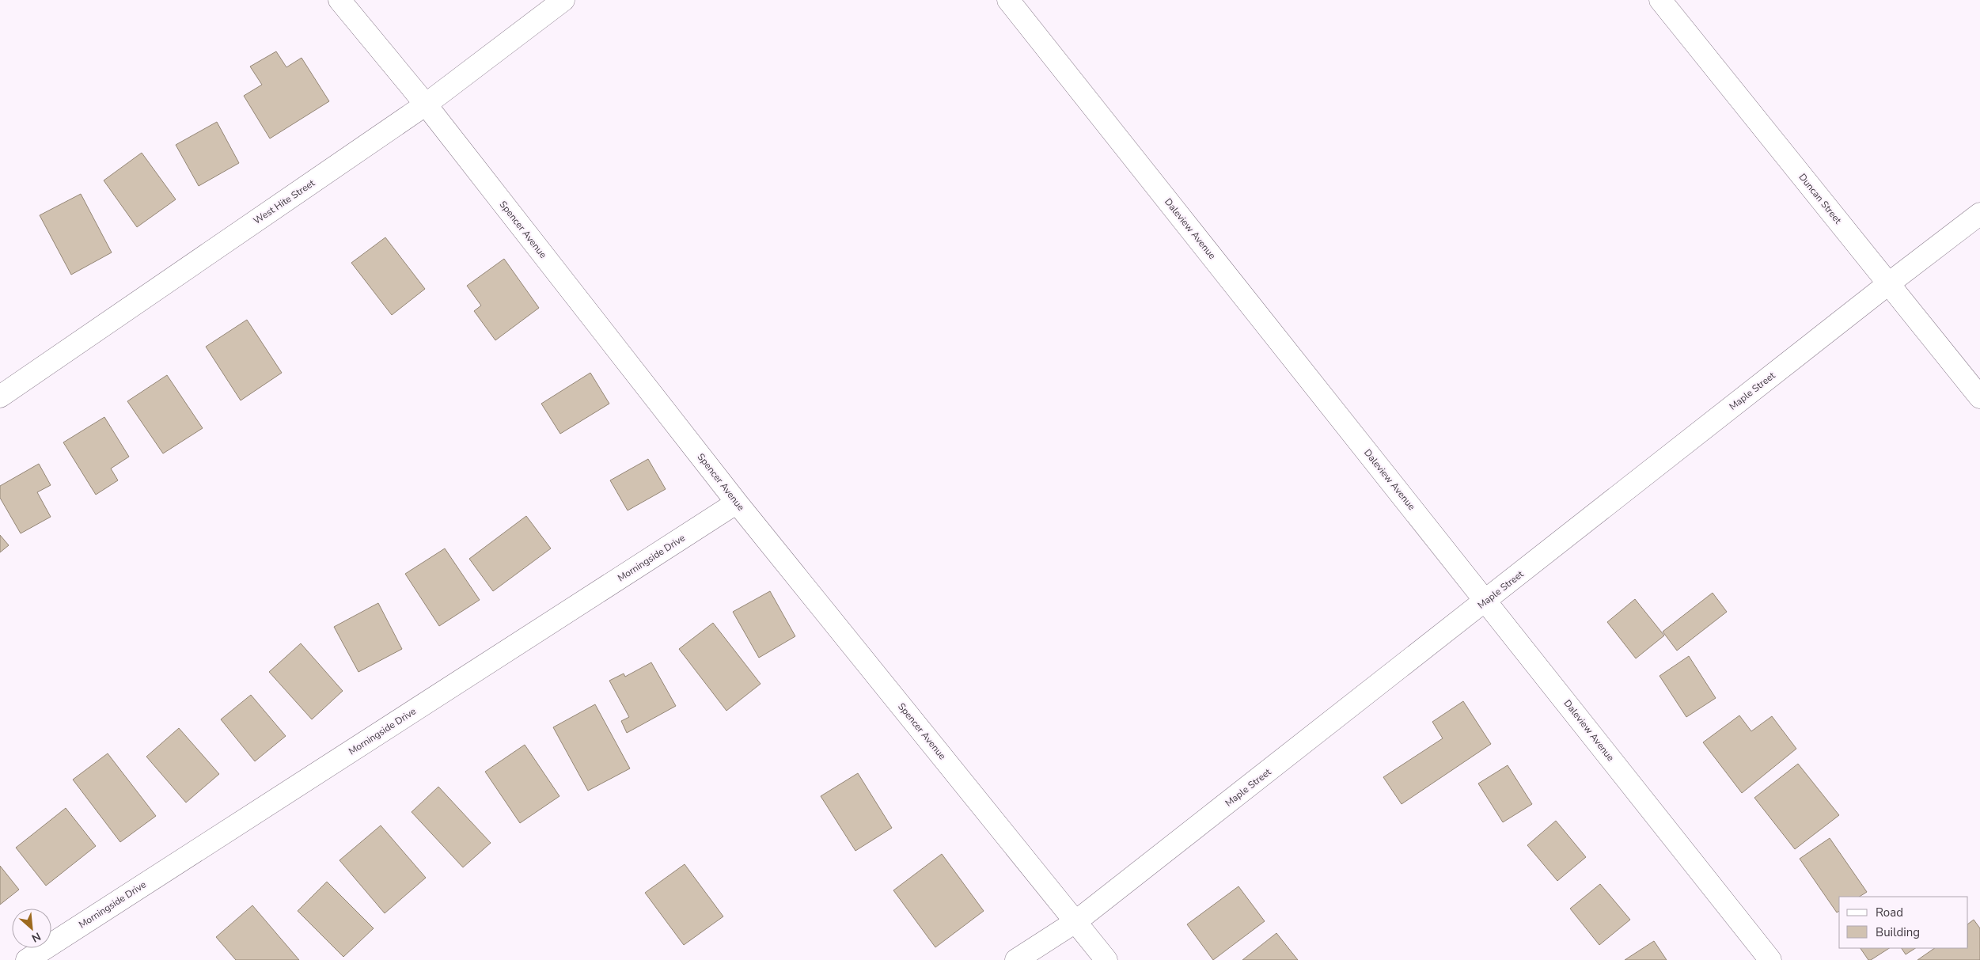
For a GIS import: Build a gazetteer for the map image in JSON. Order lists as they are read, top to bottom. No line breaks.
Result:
{"streets":{"street":["Duncan Street","West Hite Street","Daleview Avenue","Spencer Avenue","Maple Street","Morningside Drive"]},"crossings":[["Duncan Street","Maple Street"],["West Hite Street","Spencer Avenue"],["Daleview Avenue","Maple Street"],["Spencer Avenue","Maple Street"],["Spencer Avenue","Morningside Drive"]],"legend":["Road","Building"],"north":"bottom right"}
